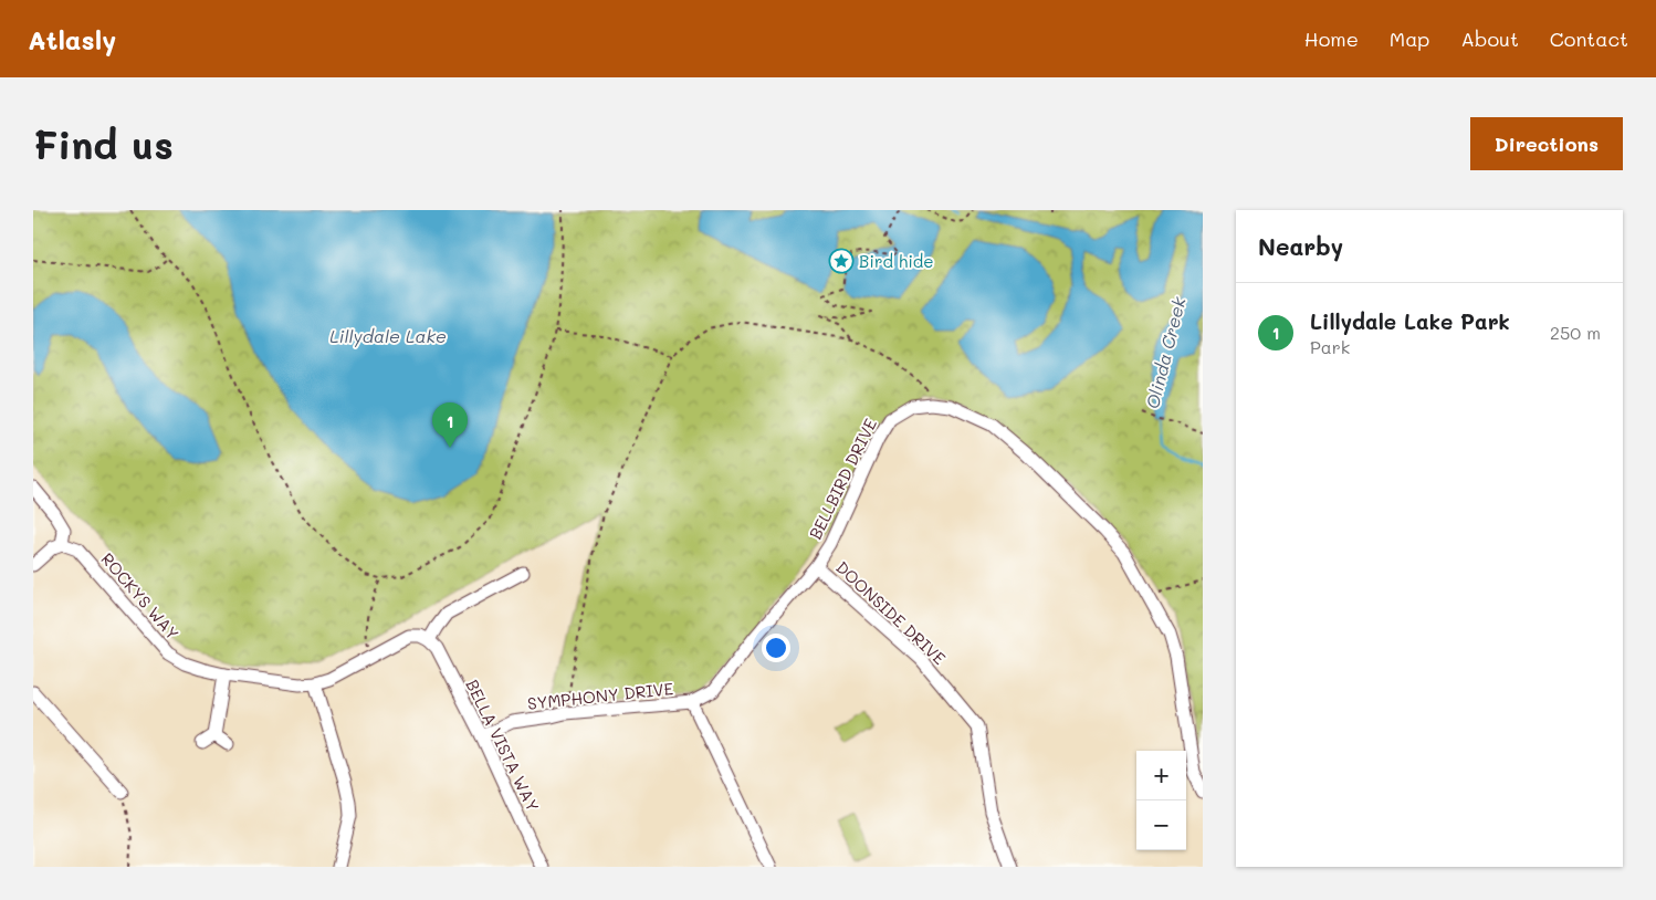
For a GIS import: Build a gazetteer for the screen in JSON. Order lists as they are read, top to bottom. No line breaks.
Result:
{"streets":{"street":["BELLBIRD DRIVE","ROCKYS WAY","DOONSIDE DRIVE","SYMPHONY DRIVE","BELLA VISTA WAY"]},"crossings":[["BELLBIRD DRIVE","DOONSIDE DRIVE"],["BELLBIRD DRIVE","SYMPHONY DRIVE"],["ROCKYS WAY","BELLA VISTA WAY"],["SYMPHONY DRIVE","BELLA VISTA WAY"]],"water":["Lillydale Lake","Olinda Creek"],"places":{"place":["Bird hide"]},"page":{"header":"Atlasly","nav":["Home","Map","About","Contact"],"buttons":"Directions","title":"Find us","heading":"Nearby","list":[{"mark":"1","name":"Lillydale Lake Park","note":"Park","value":"250 m"}],"pins":"1","map_buttons":["+","−"]}}
